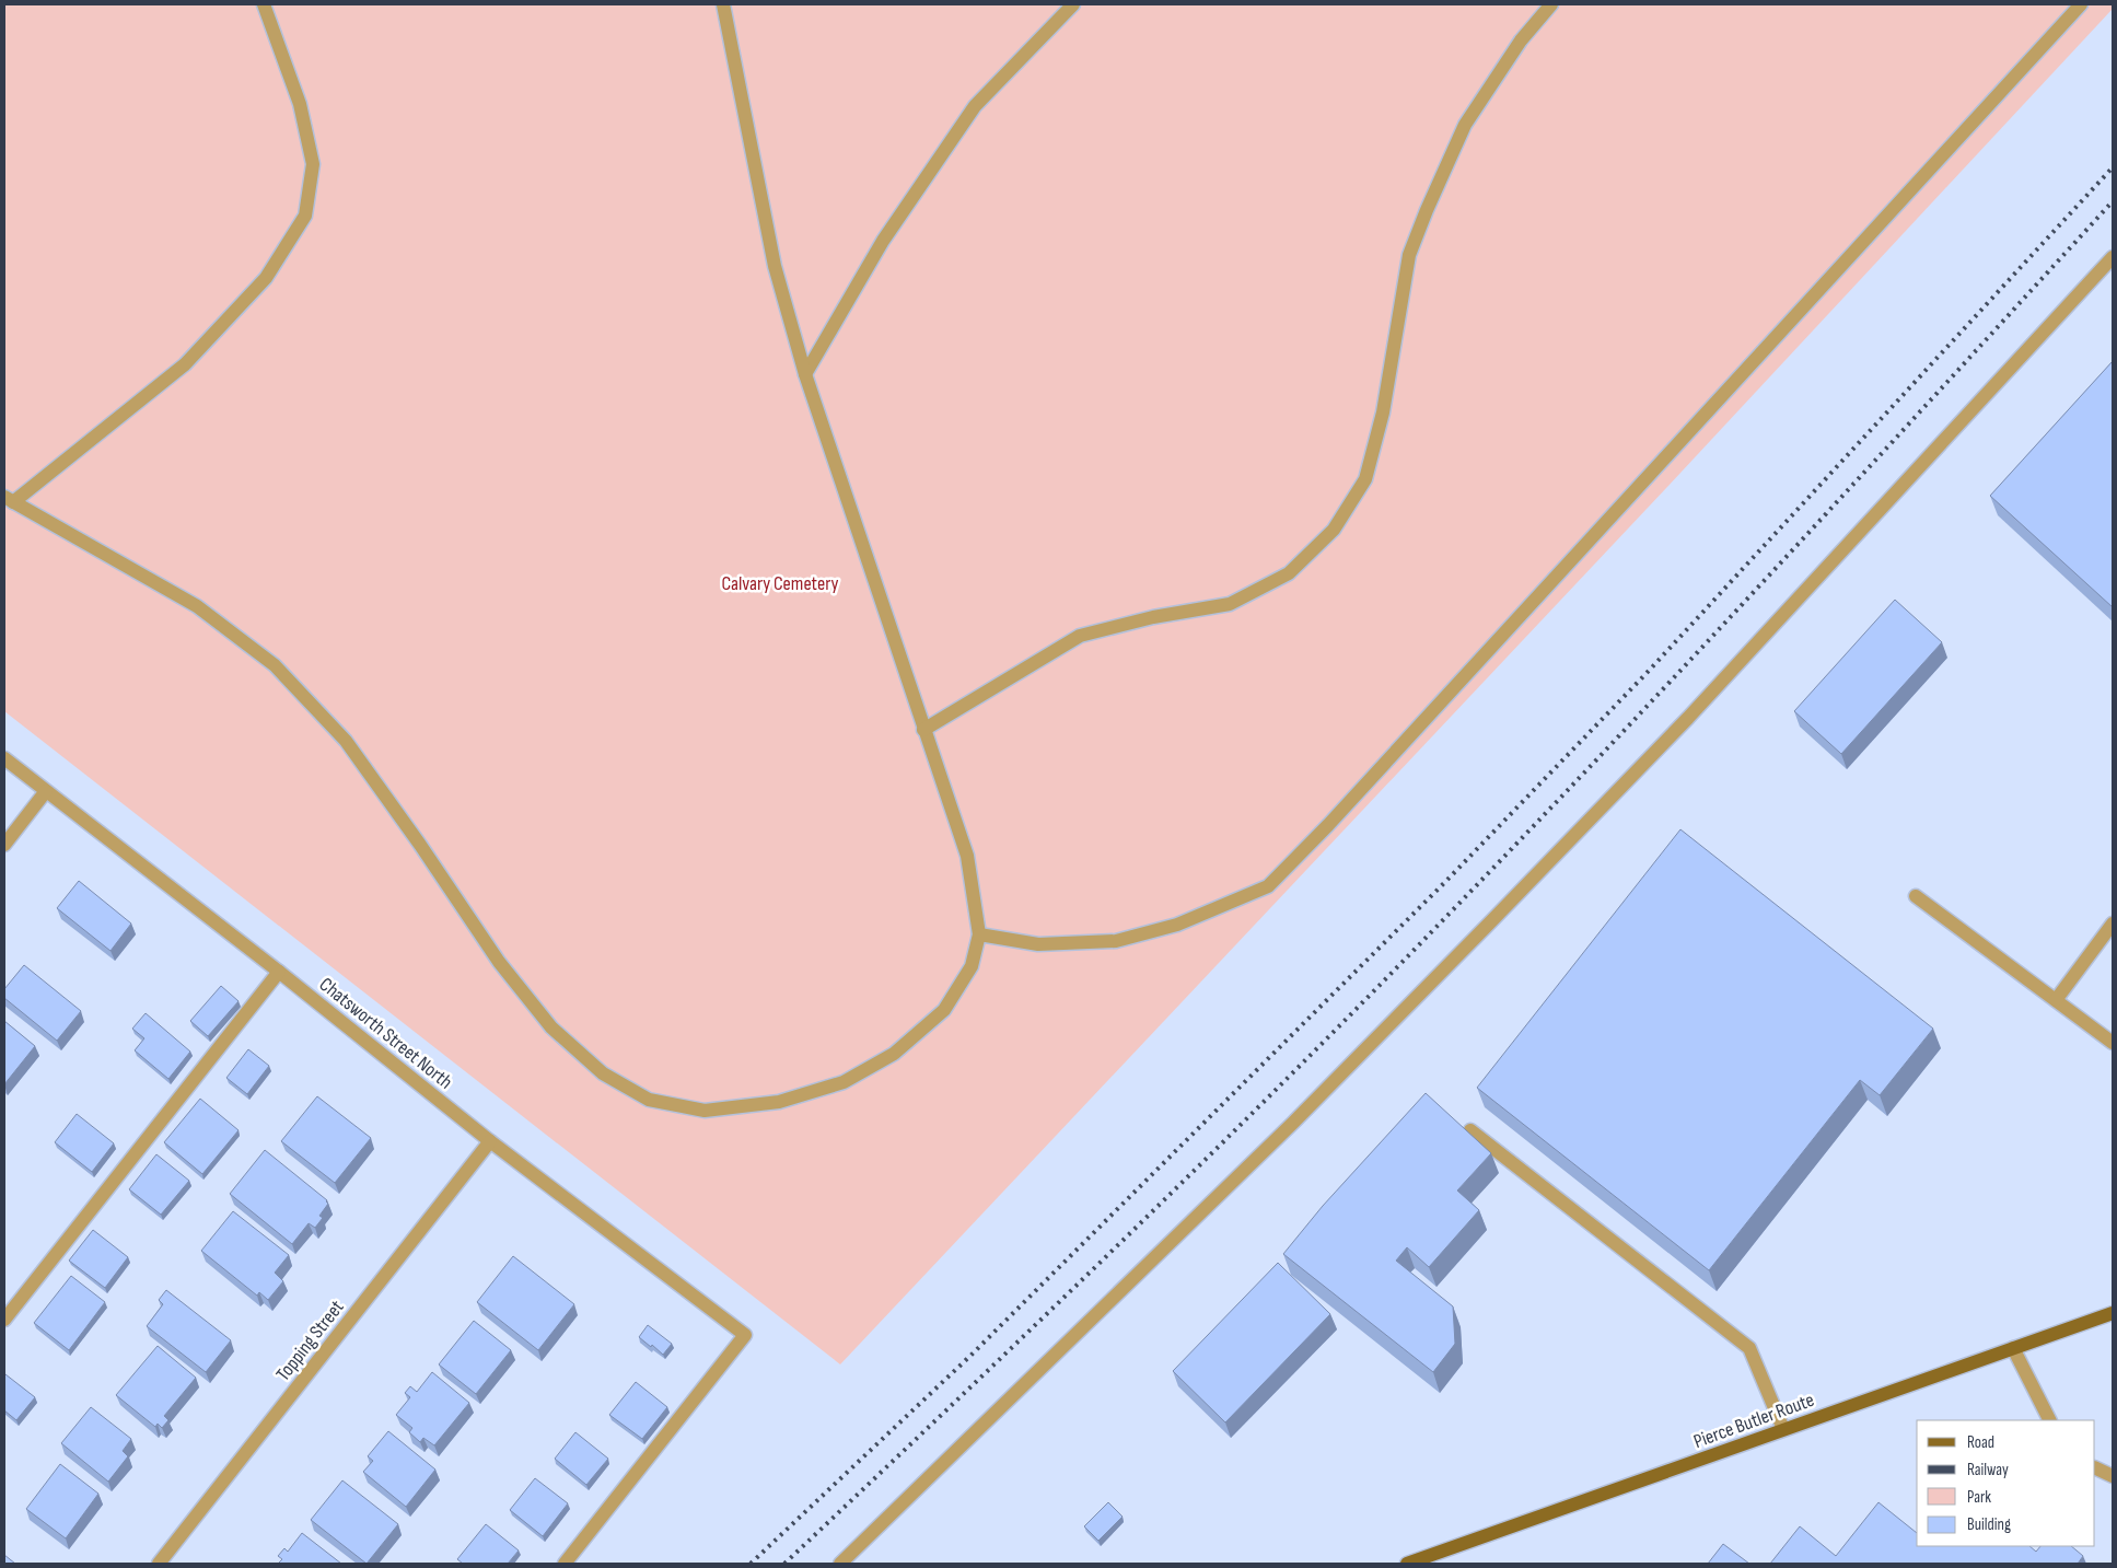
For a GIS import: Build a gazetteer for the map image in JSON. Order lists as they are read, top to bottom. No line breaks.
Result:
{"streets":{"main road":["Pierce Butler Route"],"street":["Chatsworth Street North","Topping Street"]},"crossings":[["Chatsworth Street North","Topping Street"]],"parks":["Calvary Cemetery"],"legend":["Road","Railway","Park","Building"]}
